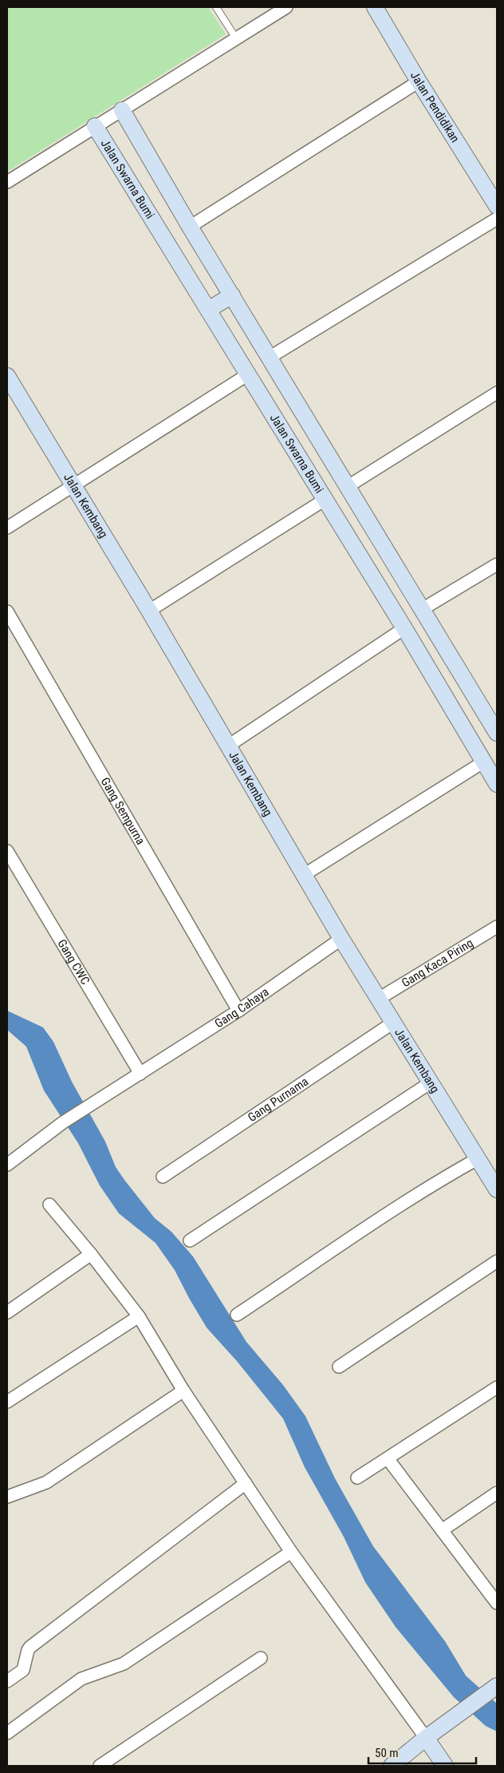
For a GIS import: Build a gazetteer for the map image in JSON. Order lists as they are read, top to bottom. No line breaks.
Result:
{"streets":{"street":["Jalan Pendidikan","Jalan Swarna Bumi","Jalan Kembang","Gang Sempurna","Gang CWC","Gang Kaca Piring","Gang Cahaya","Gang Purnama"]},"crossings":[["Jalan Kembang","Gang Kaca Piring"],["Jalan Kembang","Gang Cahaya"],["Jalan Kembang","Gang Purnama"],["Gang Sempurna","Gang Cahaya"],["Gang CWC","Gang Cahaya"]],"scale_bar":"50 m"}
